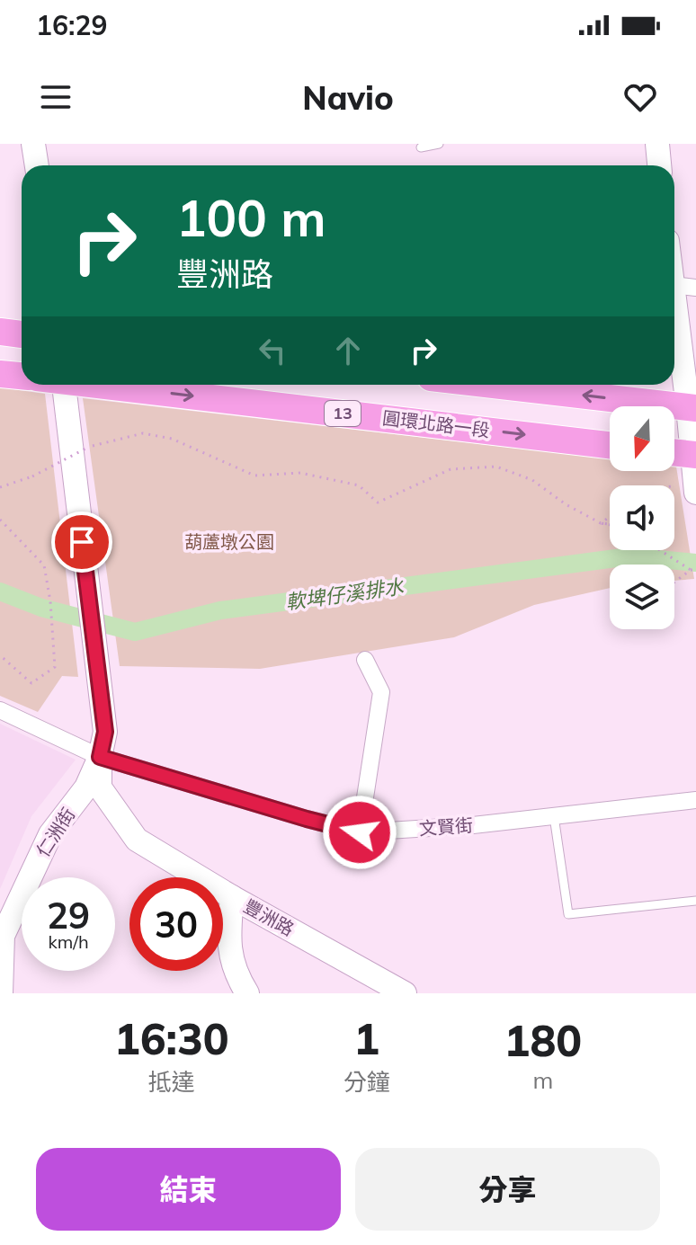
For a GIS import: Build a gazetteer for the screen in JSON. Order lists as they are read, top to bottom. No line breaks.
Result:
{"streets":{"main road":["13","圓環北路一段"],"street":["文賢街","仁洲街","豐洲路"]},"crossings":[["文賢街","仁洲街"],["文賢街","豐洲路"],["仁洲街","豐洲路"]],"one_way":["圓環北路一段"],"water":["軟埤仔溪排水"],"parks":["葫蘆墩公園"],"north":"bottom","page":{"status":"16:29","header":"Navio","turn":["100 m","豐洲路"],"speed":"29 km/h","limit":"30","eta":["16:30","抵達","1","分鐘","180","m"],"buttons":["結束","分享"]}}
